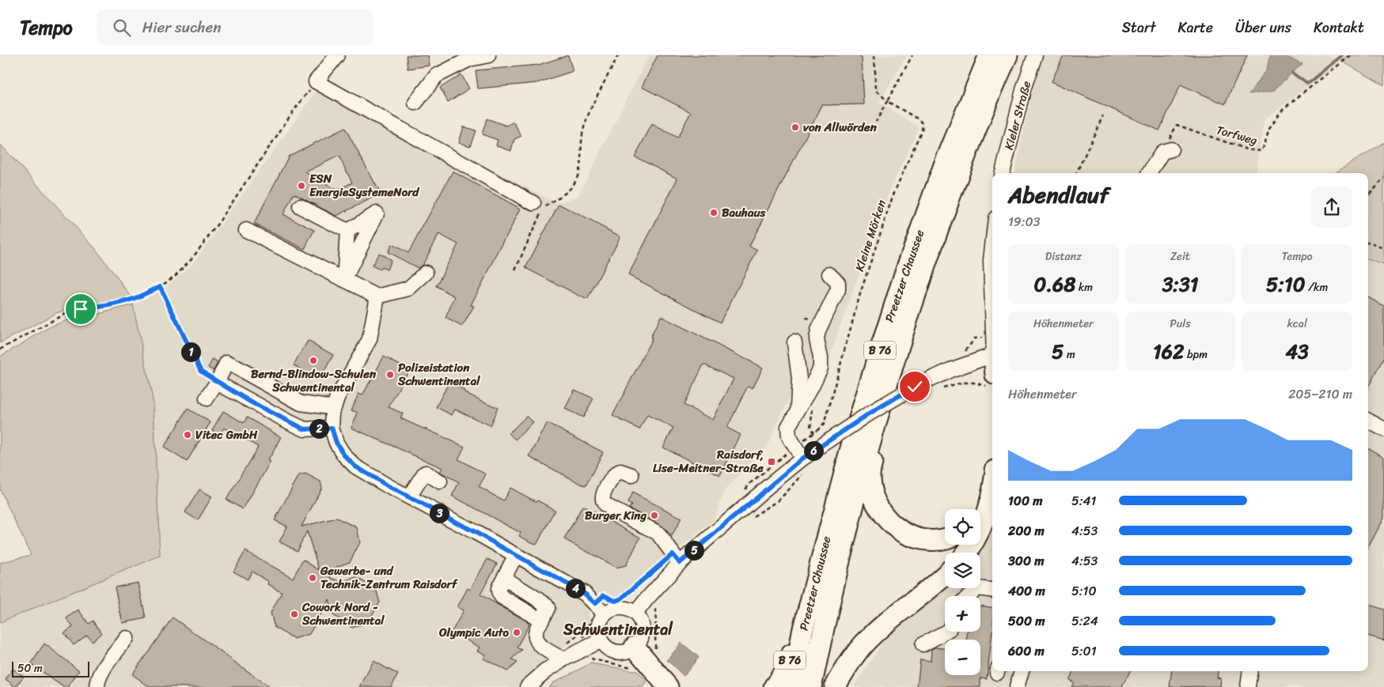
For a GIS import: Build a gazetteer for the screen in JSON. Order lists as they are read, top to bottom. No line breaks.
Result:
{"streets":{"highway":["Preetzer Chaussee","B 76"],"street":["Kieler Straße"],"path":["Torfweg","Kleine Mörken"]},"crossings":[["Preetzer Chaussee","B 76"]],"districts":["Schwentinental"],"places":{"other":["von Allwörden","ESN EnergieSystemeNord","Bauhaus","Bernd-Blindow-Schulen Schwentinental","Polizeistation Schwentinental","Vitec GmbH","Burger King","Gewerbe- und Technik-Zentrum Raisdorf","Cowork Nord - Schwentinental","Olympic Auto"],"transit":["Raisdorf, Lise-Meitner-Straße"]},"scale_bar":"50 m","page":{"header":"Tempo","search":"Hier suchen","nav":["Start","Karte","Über uns","Kontakt"],"heading":["Abendlauf","19:03"],"stats":[["Distanz","0.68 km"],["Zeit","3:31"],["Tempo","5:10 /km"],["Höhenmeter","5 m"],["Puls","162 bpm"],["kcal","43"]],"pins":["1","2","6","3","5","4"],"chart":["Höhenmeter","205–210 m"],"list":[{"name":"100 m","note":"5:41"},{"name":"200 m","note":"4:53"},{"name":"300 m","note":"4:53"},{"name":"400 m","note":"5:10"},{"name":"500 m","note":"5:24"},{"name":"600 m","note":"5:01"}],"map_buttons":["+","−"],"scale":"50 m"}}
